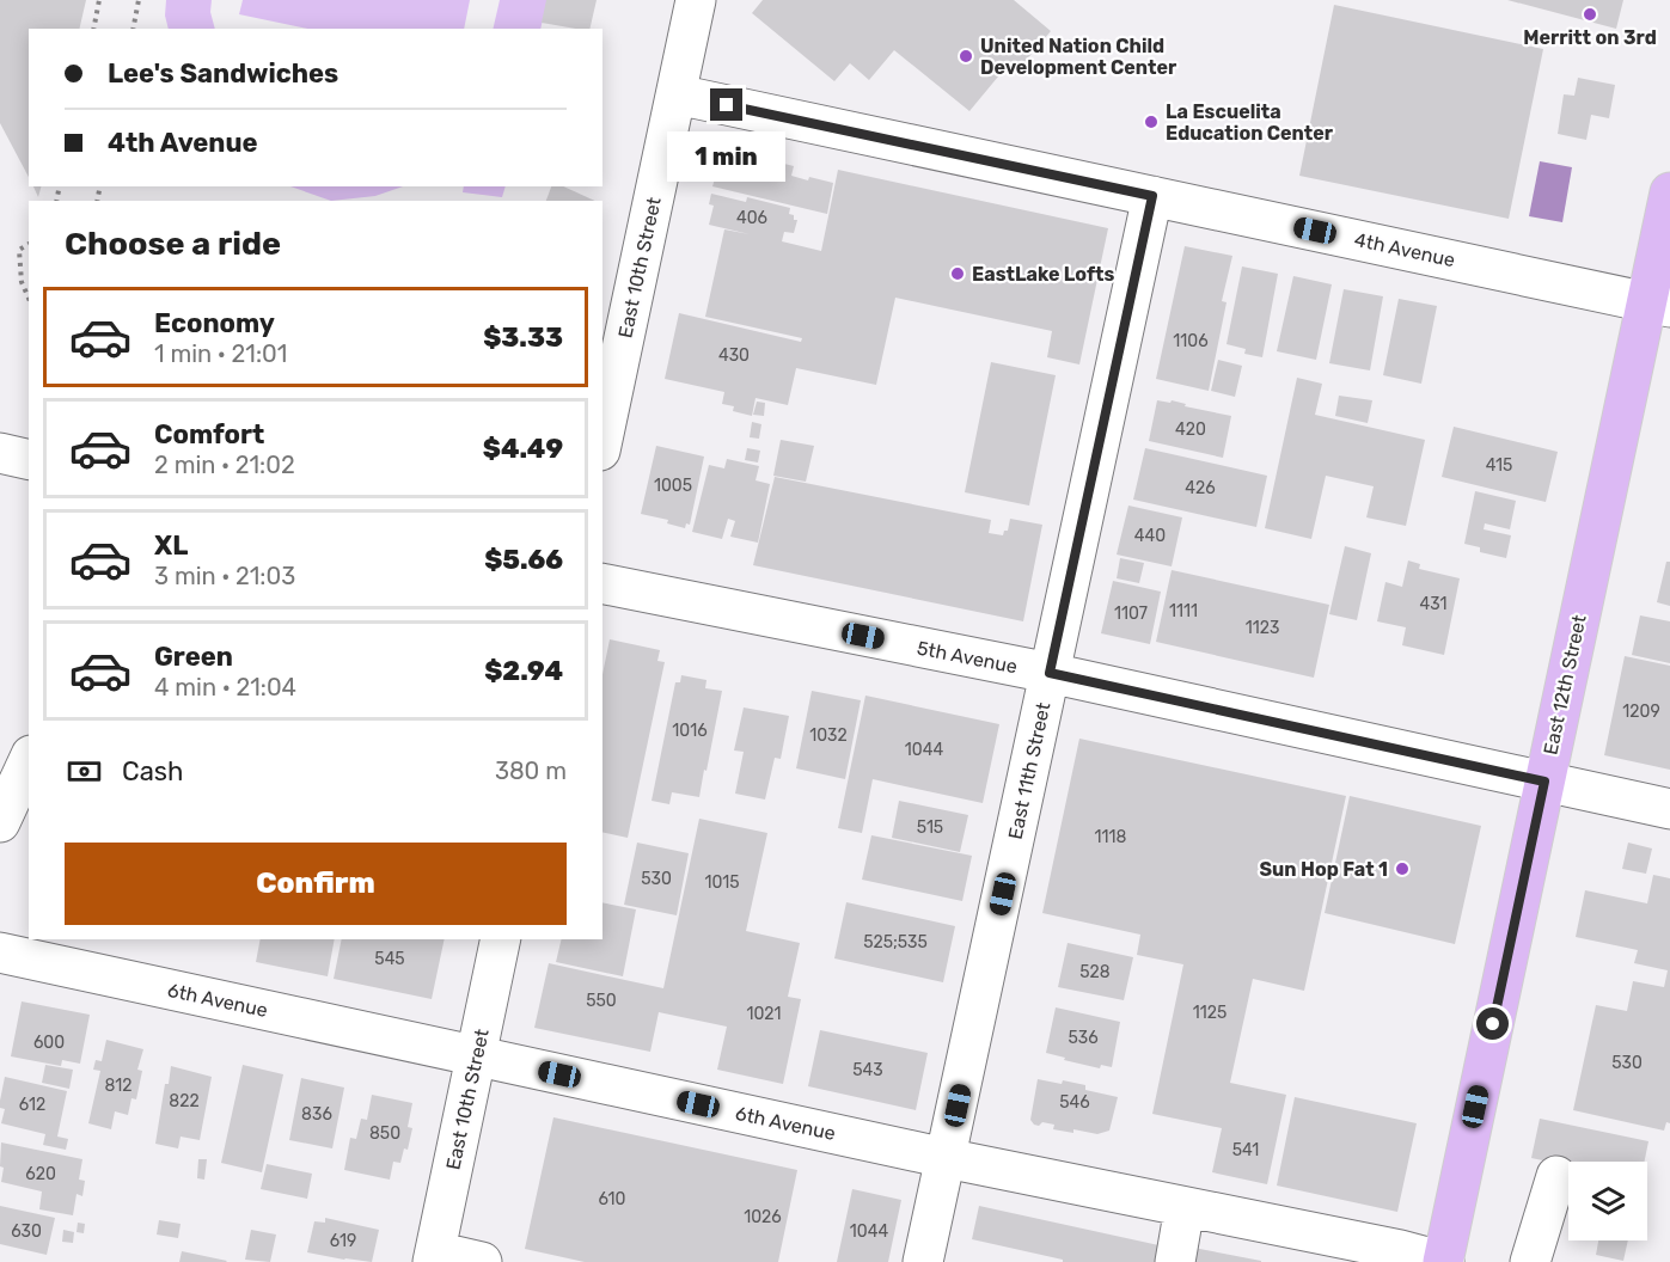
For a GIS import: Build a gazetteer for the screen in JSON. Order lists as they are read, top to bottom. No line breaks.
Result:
{"streets":{"main road":["East 12th Street"],"street":["4th Avenue","East 10th Street","5th Avenue","East 11th Street","6th Avenue"]},"crossings":[["4th Avenue","East 10th Street"],["4th Avenue","East 12th Street"],["4th Avenue","East 11th Street"],["East 10th Street","6th Avenue"],["5th Avenue","East 12th Street"],["5th Avenue","East 11th Street"],["East 12th Street","6th Avenue"],["East 11th Street","6th Avenue"]],"places":["Merritt on 3rd","United Nation Child Development Center","La Escuelita Education Center","EastLake Lofts","Sun Hop Fat 1"],"house_numbers":["406","1106","430","420","415","1005","426","440","431","1111","1107","1123","1209","1016","1032","1044","515","1118","530","1015","525;535","545","528","550","1125","1021","536","600","530","543","812","822","546","612","836","850","541","620","610","1026","630","1044","619"],"page":{"banner":["Lee's Sandwiches","4th Avenue"],"bubble":"1 min","heading":"Choose a ride","list":[{"name":"Economy","note":"1 min · 21:01","value":"$3.33"},{"name":"Comfort","note":"2 min · 21:02","value":"$4.49"},{"name":"XL","note":"3 min · 21:03","value":"$5.66"},{"name":"Green","note":"4 min · 21:04","value":"$2.94"}],"pay":["Cash","380 m"],"buttons":"Confirm"}}
